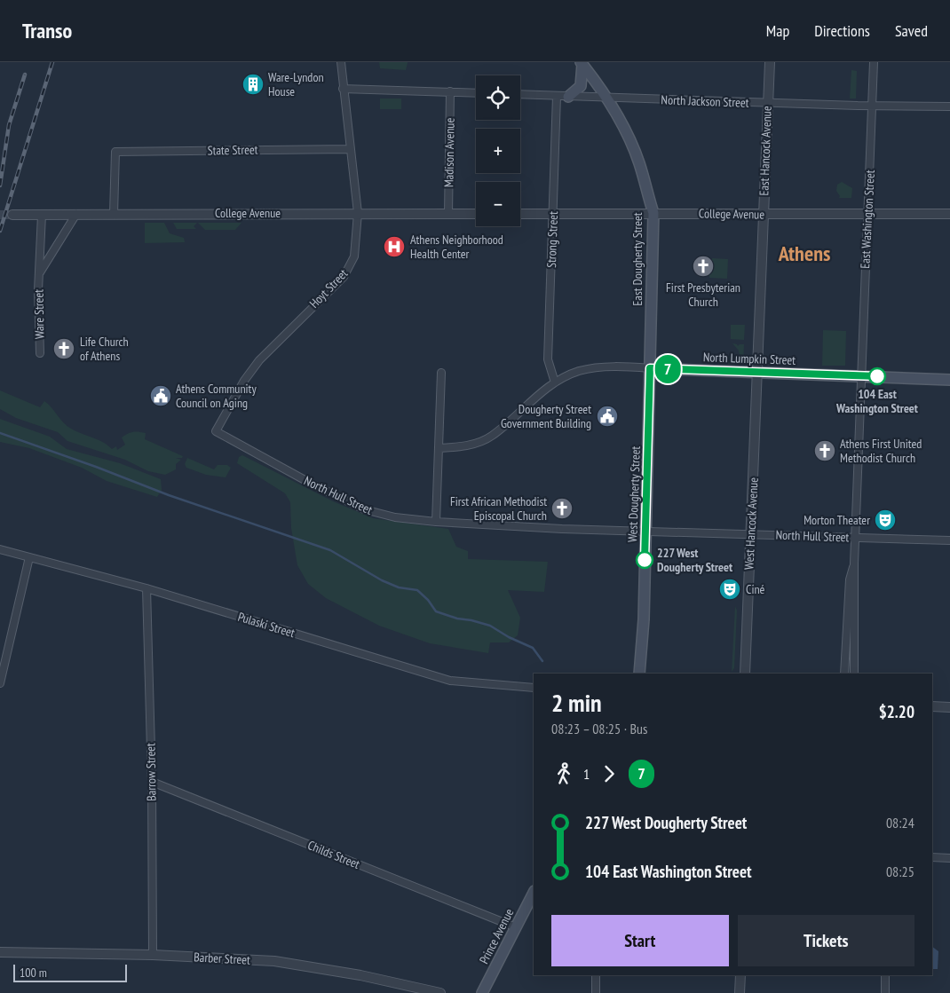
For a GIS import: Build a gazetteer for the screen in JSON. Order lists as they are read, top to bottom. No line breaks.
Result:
{"streets":{"main road":["East Dougherty Street","North Lumpkin Street","West Dougherty Street","Prince Avenue"],"street":["North Jackson Street","State Street","East Hancock Avenue","Madison Avenue","College Avenue","East Washington Street","Strong Street","Hoyt Street","Ware Street","North Hull Street","West Hancock Avenue","Pulaski Street","Barrow Street","Childs Street","Barber Street"]},"crossings":[["North Jackson Street","East Hancock Avenue"],["North Jackson Street","East Washington Street"],["North Jackson Street","Strong Street"],["North Jackson Street","East Dougherty Street"],["State Street","College Avenue"],["State Street","Hoyt Street"],["East Hancock Avenue","College Avenue"],["East Hancock Avenue","North Lumpkin Street"],["East Hancock Avenue","West Hancock Avenue"],["Madison Avenue","College Avenue"],["College Avenue","East Washington Street"],["College Avenue","Strong Street"],["College Avenue","East Dougherty Street"],["College Avenue","Hoyt Street"],["College Avenue","Ware Street"],["East Washington Street","North Lumpkin Street"],["East Washington Street","North Hull Street"],["Strong Street","North Lumpkin Street"],["East Dougherty Street","North Lumpkin Street"],["East Dougherty Street","West Dougherty Street"],["Hoyt Street","North Hull Street"],["North Lumpkin Street","West Dougherty Street"],["North Lumpkin Street","West Hancock Avenue"],["West Dougherty Street","North Hull Street"],["North Hull Street","West Hancock Avenue"],["Pulaski Street","Barrow Street"],["Barrow Street","Childs Street"],["Barrow Street","Barber Street"],["Childs Street","Prince Avenue"]],"districts":["Athens"],"places":{"building":["Ware-Lyndon House"],"hospital":["Athens Neighborhood Health Center"],"church":["First Presbyterian Church","Life Church of Athens","Athens First United Methodist Church","First African Methodist Episcopal Church"],"other":["104 East Washington Street","227 West Dougherty Street"],"public building":["Athens Community Council on Aging","Dougherty Street Government Building"],"theatre":["Morton Theater","Ciné"]},"lines":["bus line 7"],"scale_bar":"100 m","page":{"header":"Transo","nav":["Map","Directions","Saved"],"on_map":"7","map_buttons":["+","−"],"heading":["2 min","08:23 – 08:25 · Bus","$2.20"],"legs":["1","7"],"list":[{"name":"227 West Dougherty Street","value":"08:24"},{"name":"104 East Washington Street","value":"08:25"}],"buttons":["Start","Tickets"],"scale":"100 m"}}
